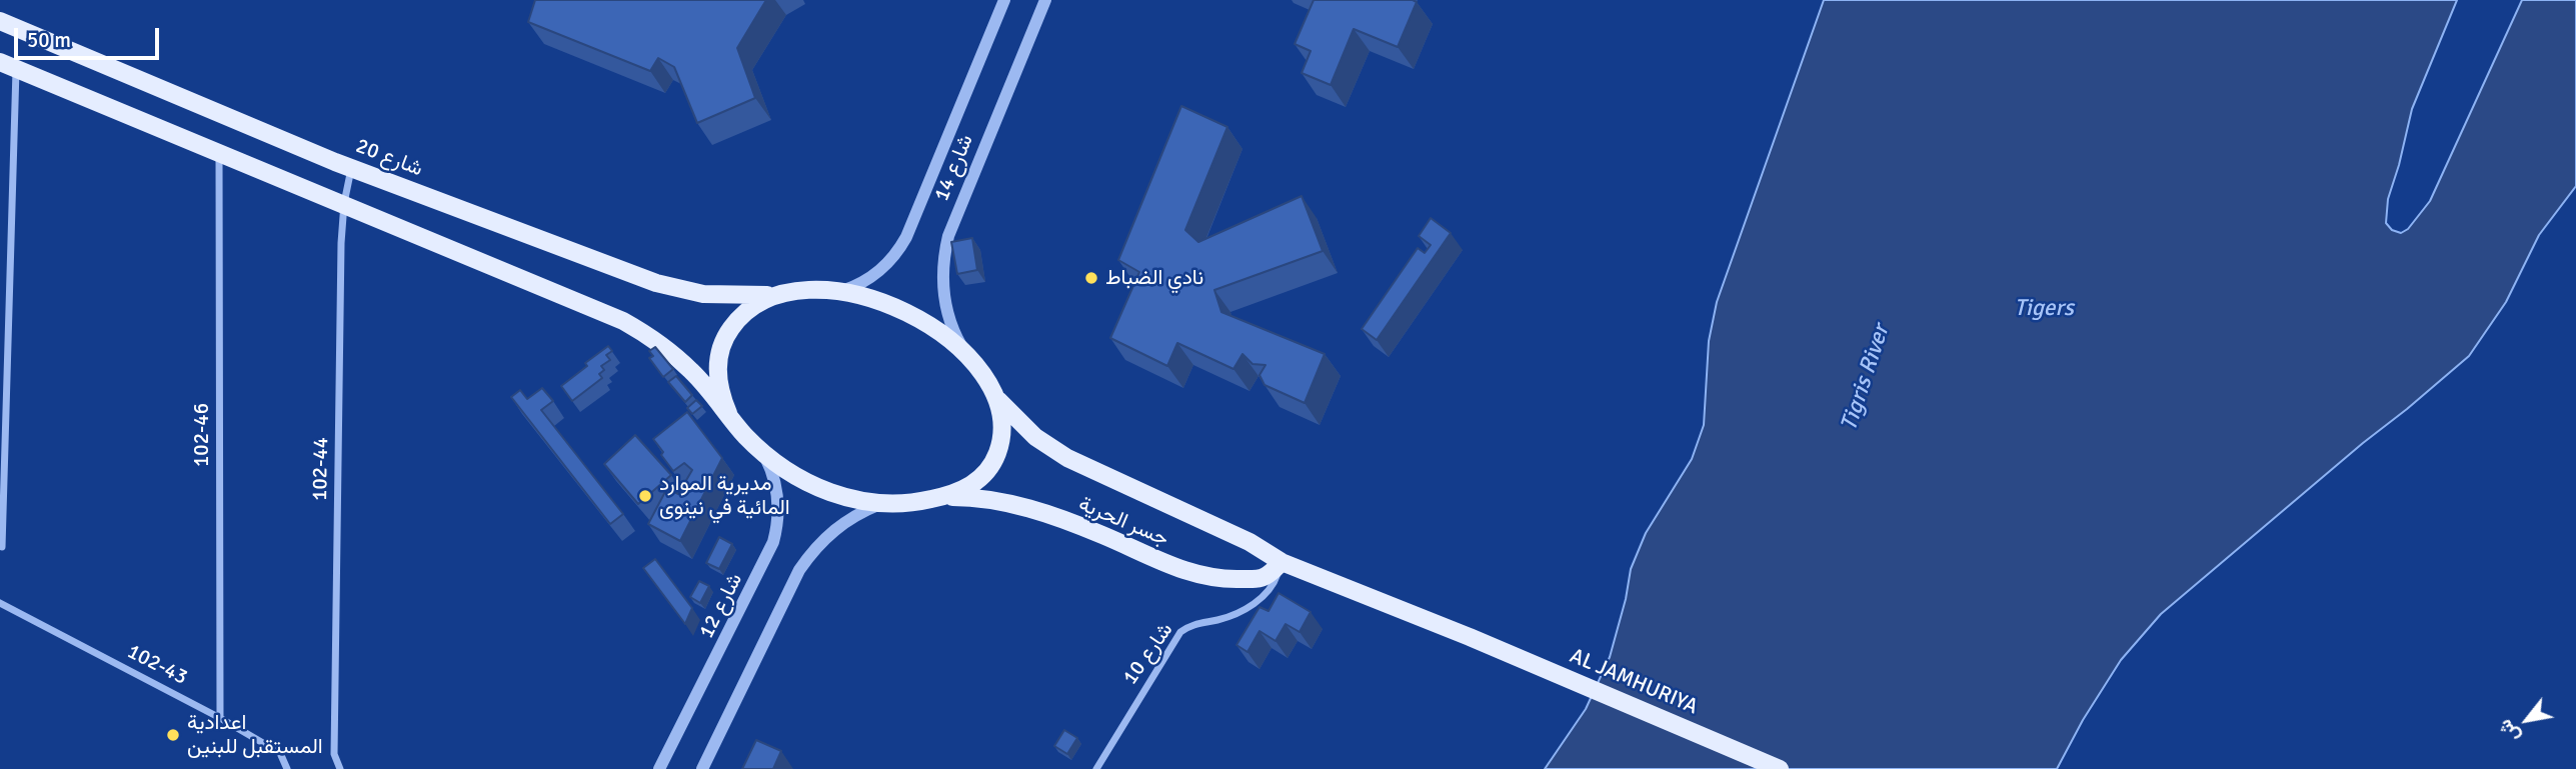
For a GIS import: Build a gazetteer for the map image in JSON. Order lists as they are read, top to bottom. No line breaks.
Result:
{"streets":{"main road":["شارع 20","جسر الحرية","AL JAMHURIYA"],"street":["شارع 14","102-46","102-44","شارع 12","شارع 10","102-43"]},"crossings":[["شارع 20","شارع 14"],["شارع 20","102-44"],["شارع 20","جسر الحرية"],["شارع 20","شارع 12"],["شارع 14","جسر الحرية"],["شارع 14","شارع 12"],["102-46","102-43"],["جسر الحرية","شارع 12"],["جسر الحرية","شارع 10"],["جسر الحرية","AL JAMHURIYA"]],"water":["Tigers","Tigris River"],"places":["نادي الضباط","مديرية الموارد المائية في نينوى","اعدادية المستقبل للبنين"],"scale_bar":"50 m","north":"bottom left"}
